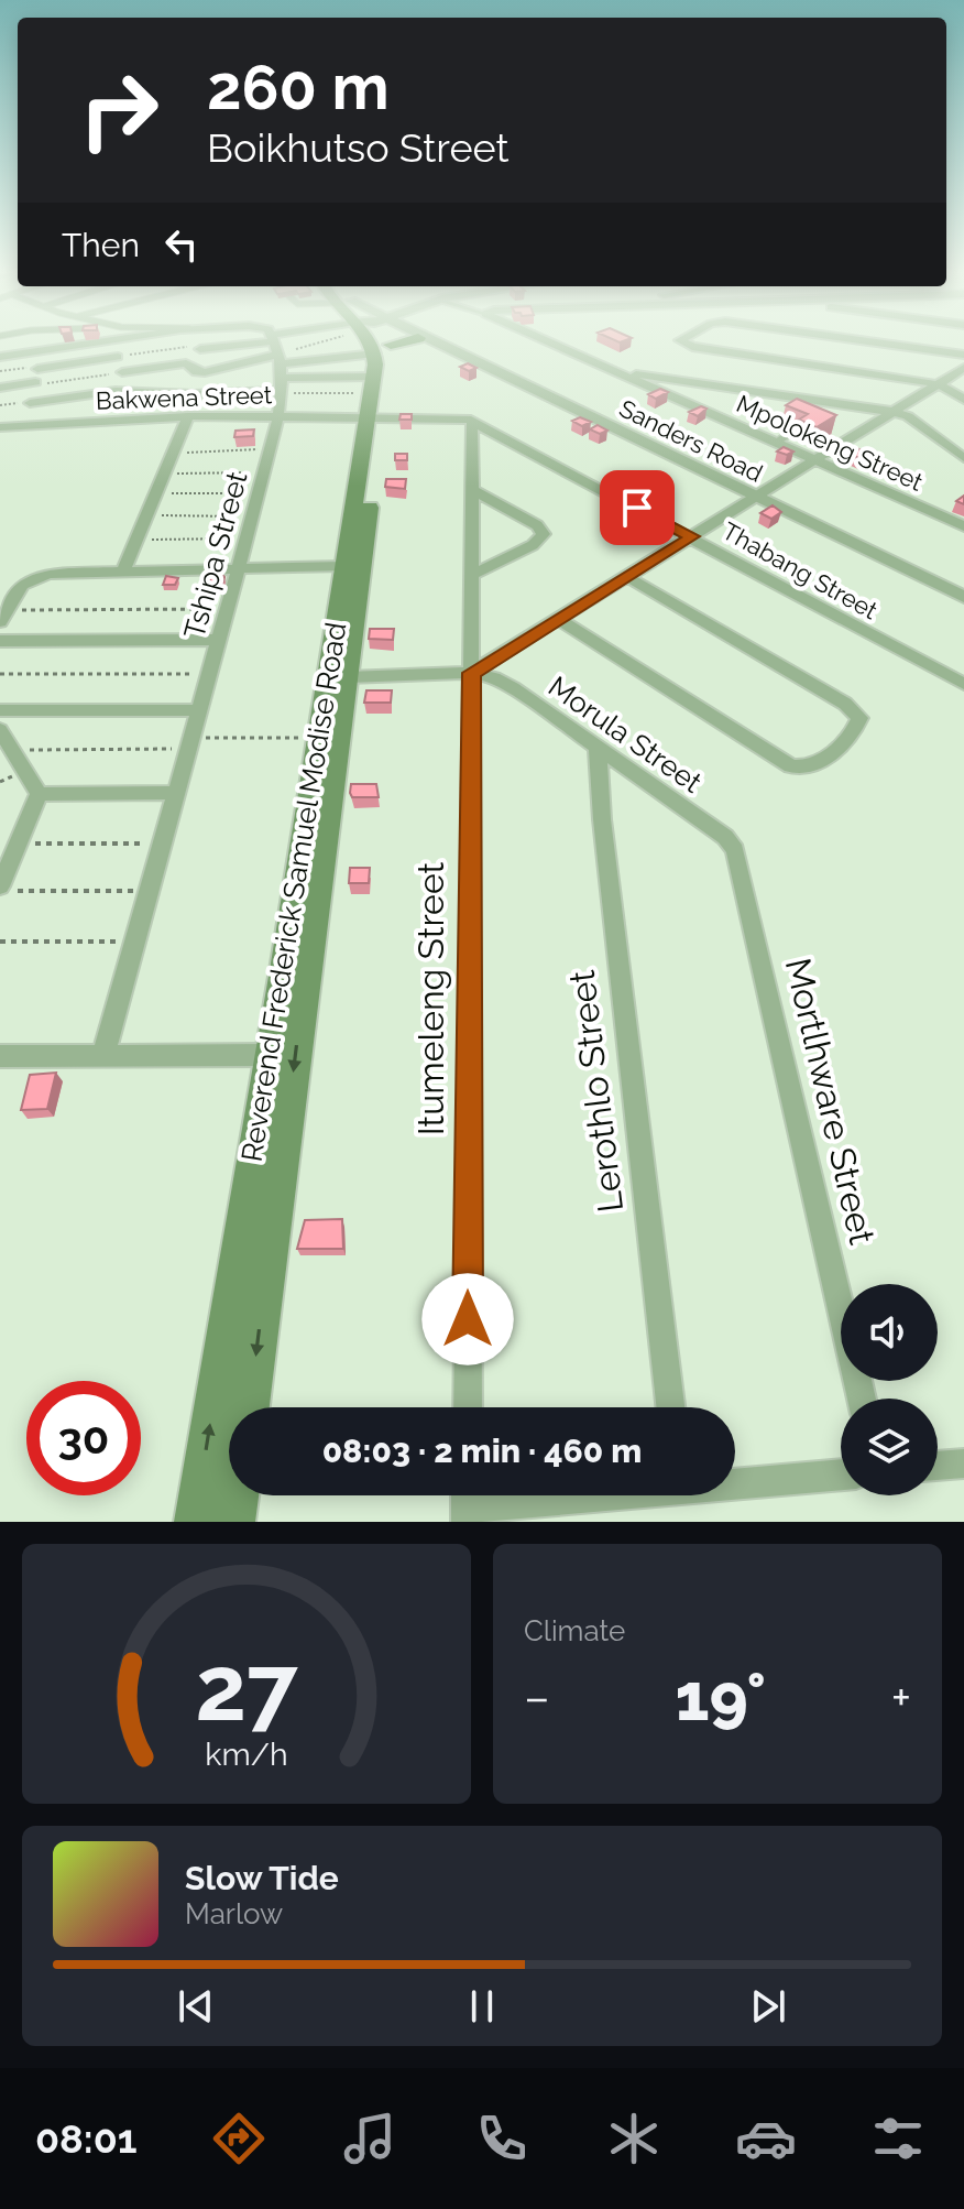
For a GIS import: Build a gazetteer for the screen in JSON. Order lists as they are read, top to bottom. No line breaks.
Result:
{"streets":{"main road":["Reverend Frederick Samuel Modise Road"],"street":["Bakwena Street","Sanders Road","Mpolokeng Street","Tshipa Street","Thabang Street","Morula Street","Itumeleng Street","Lerothlo Street","Mortlhware Street"]},"crossings":[["Bakwena Street","Sanders Road"],["Bakwena Street","Tshipa Street"],["Bakwena Street","Thabang Street"],["Bakwena Street","Reverend Frederick Samuel Modise Road"],["Sanders Road","Thabang Street"],["Sanders Road","Reverend Frederick Samuel Modise Road"],["Thabang Street","Reverend Frederick Samuel Modise Road"],["Thabang Street","Itumeleng Street"],["Morula Street","Itumeleng Street"],["Morula Street","Lerothlo Street"],["Morula Street","Mortlhware Street"]],"page":{"turn":["260 m","Boikhutso Street"],"then":"Then","limit":"30","trip":"08:03 · 2 min · 460 m","tile":"Climate","heat":["−","19°","+"],"song":["Slow Tide","Marlow"],"tabs":"08:01","gauge":["27","km/h"]}}
